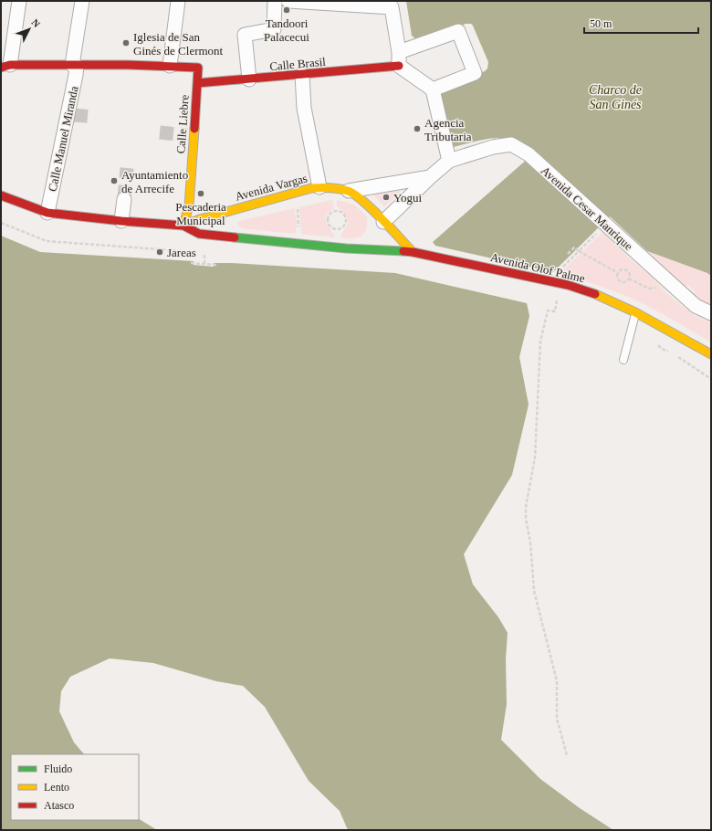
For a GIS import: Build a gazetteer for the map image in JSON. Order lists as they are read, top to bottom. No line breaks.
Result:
{"streets":{"street":["Calle Brasil","Calle Liebre","Calle Manuel Miranda","Avenida Vargas","Avenida Cesar Manrique","Avenida Olof Palme"]},"crossings":[["Calle Brasil","Calle Liebre"],["Calle Liebre","Avenida Vargas"],["Calle Manuel Miranda","Avenida Vargas"],["Avenida Vargas","Avenida Olof Palme"]],"water":["Charco de San Ginés"],"places":["Tandoori Palacecui","Iglesia de San Ginés de Clermont","Agencia Tributaria","Ayuntamiento de Arrecife","Pescaderia Municipal","Yogui","Jareas"],"legend":["Fluido","Lento","Atasco"],"scale_bar":"50 m","north":"top right"}
